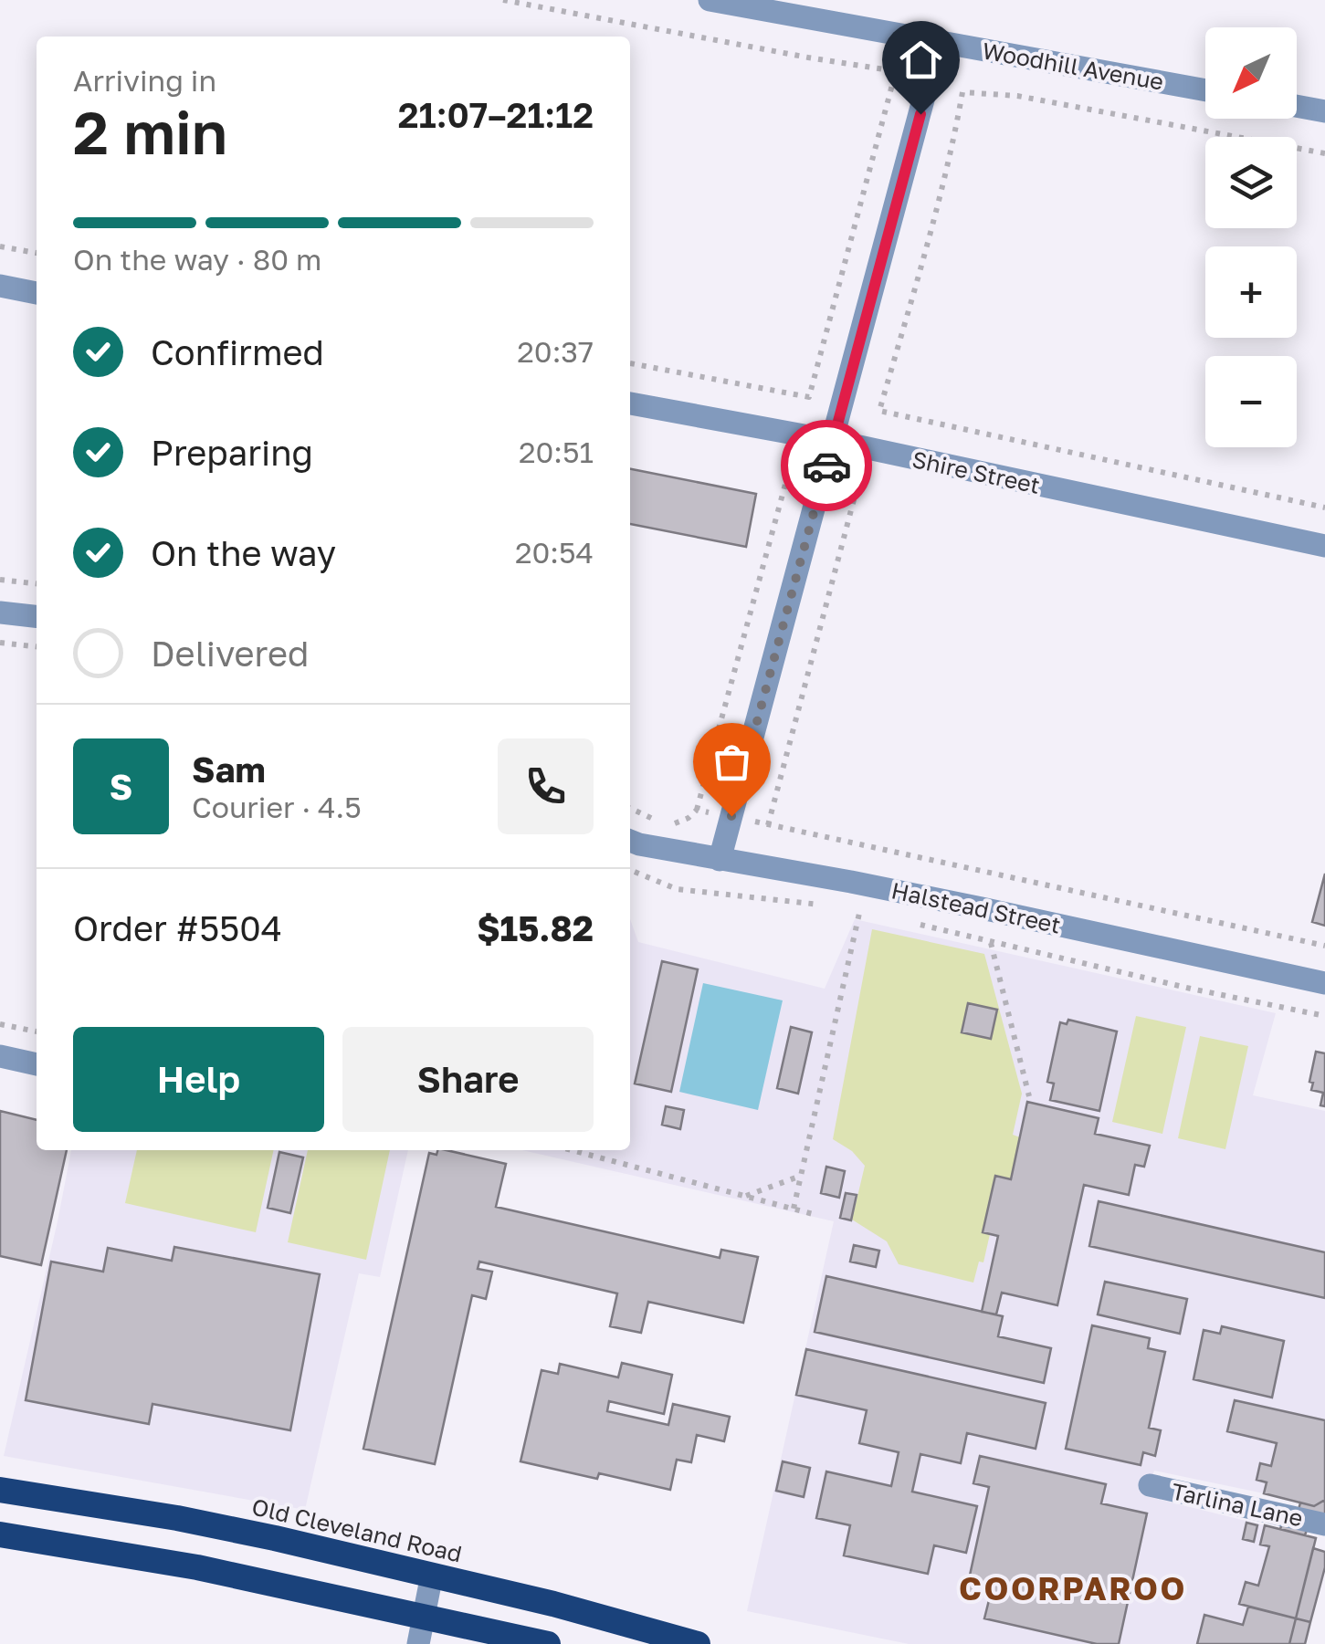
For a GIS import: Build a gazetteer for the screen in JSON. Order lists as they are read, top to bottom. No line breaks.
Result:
{"streets":{"highway":["Old Cleveland Road"],"street":["Woodhill Avenue","Shire Street","Halstead Street","Tarlina Lane"]},"districts":["COORPAROO"],"north":"bottom left","page":{"map_buttons":["+","−"],"heading":["2 min","Arriving in","21:07–21:12"],"panel":["Sam","Courier · 4.5","Order #5504","$15.82"],"bar":"On the way · 80 m","list":[["Confirmed","20:37"],["Preparing","20:51"],["On the way","20:54"],"Delivered"],"round":"S","buttons":["Help","Share"]}}
